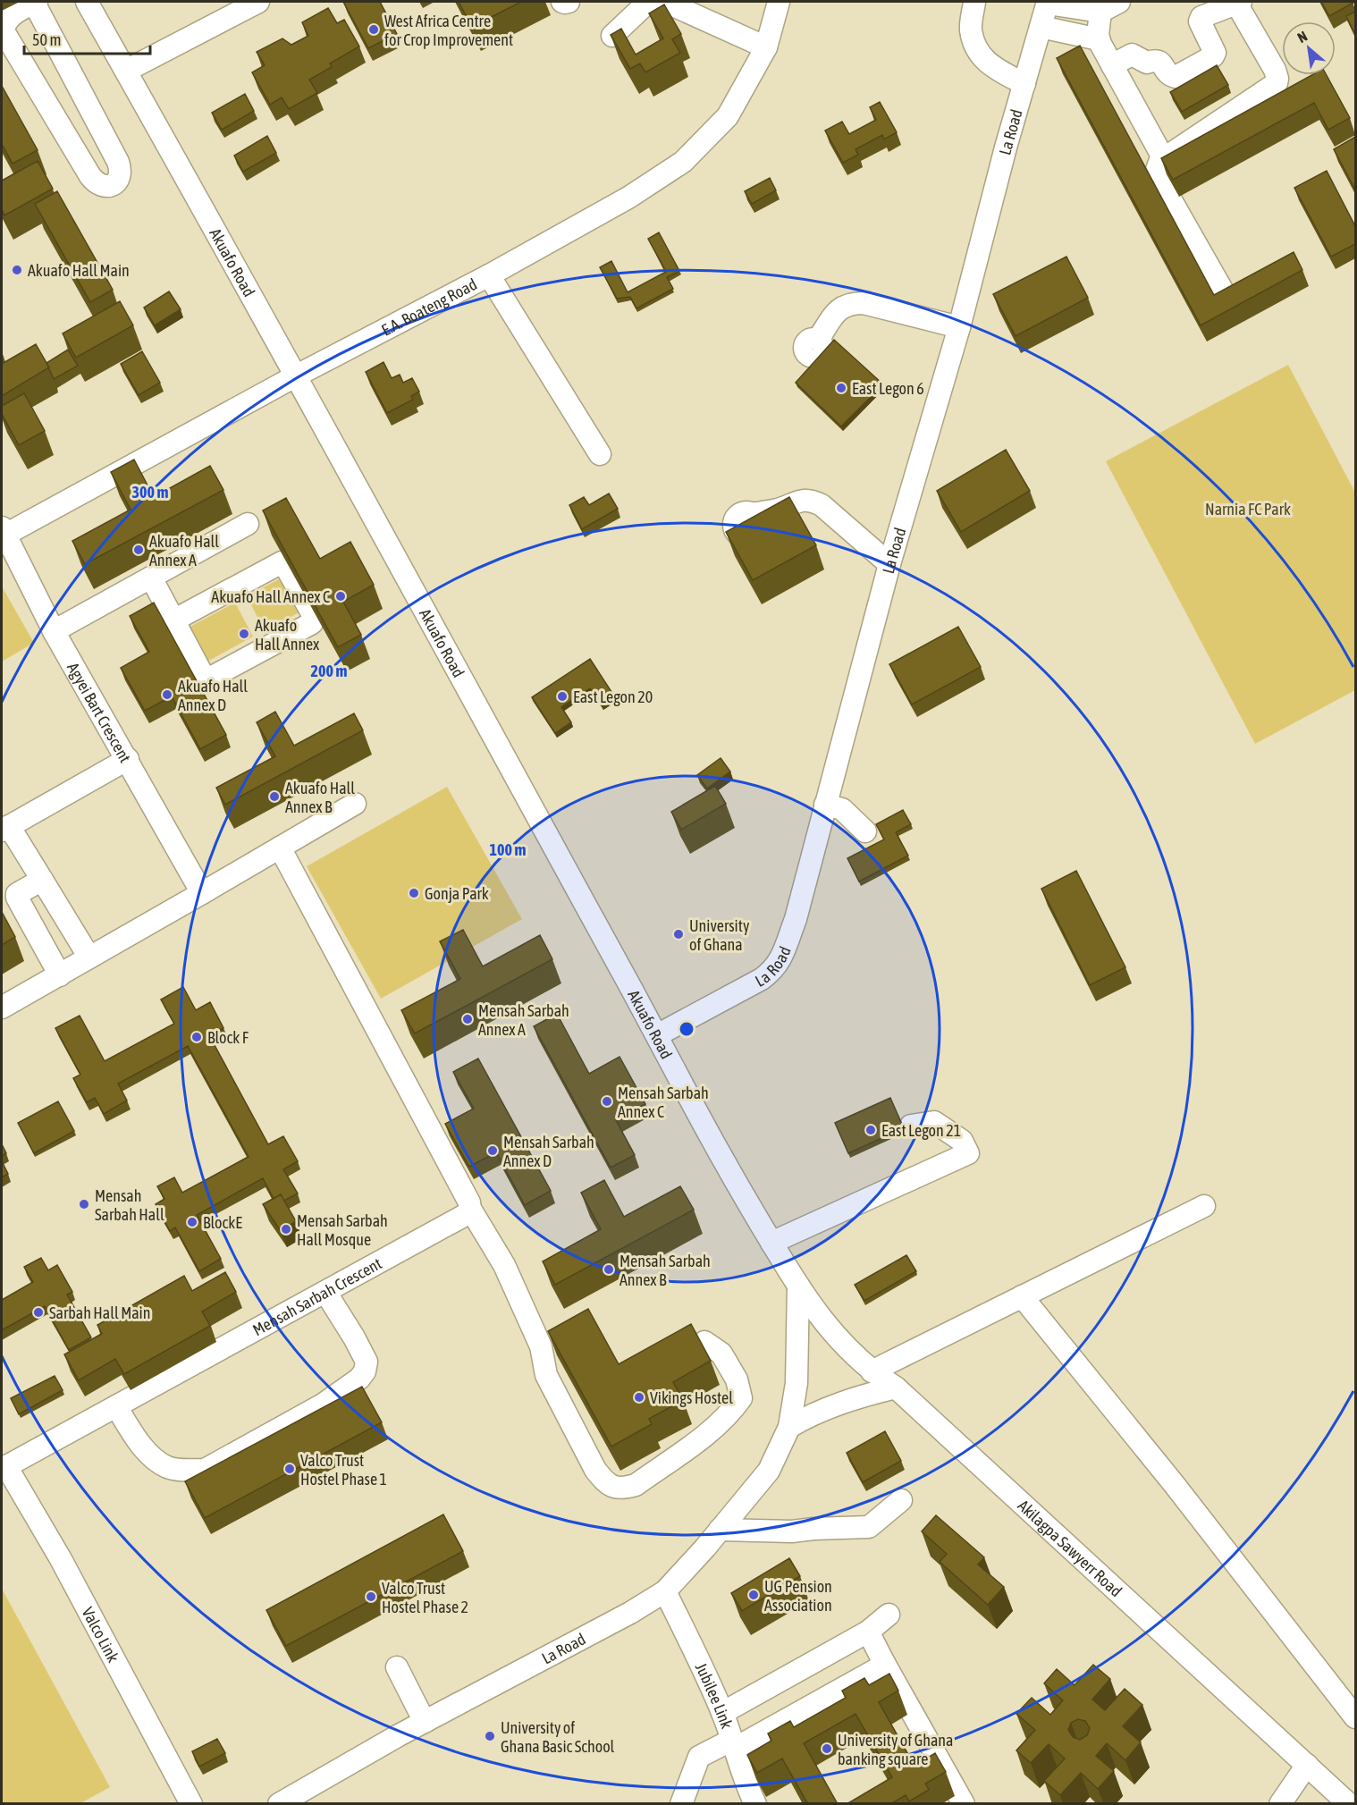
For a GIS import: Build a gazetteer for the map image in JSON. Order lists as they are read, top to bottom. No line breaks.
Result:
{"streets":{"street":["La Road","Akuafo Road","E.A. Boateng Road","Agyei Bart Crescent","Mensah Sarbah Crescent","Akilagpa Sawyerr Road","Valco Link","Jubilee Link"]},"crossings":[["La Road","Akuafo Road"],["La Road","Akilagpa Sawyerr Road"],["La Road","Jubilee Link"],["Akuafo Road","E.A. Boateng Road"],["Akuafo Road","Akilagpa Sawyerr Road"],["E.A. Boateng Road","Agyei Bart Crescent"],["Mensah Sarbah Crescent","Valco Link"]],"parks":["Narnia FC Park"],"places":["West Africa Centre for Crop Improvement","Akuafo Hall Main","East Legon 6","Akuafo Hall Annex A","Akuafo Hall Annex C","Akuafo Hall Annex","Akuafo Hall Annex D","East Legon 20","Akuafo Hall Annex B","Gonja Park","University of Ghana","Mensah Sarbah Annex A","Block F","Mensah Sarbah Annex C","East Legon 21","Mensah Sarbah Annex D","Mensah Sarbah Hall","BlockE","Mensah Sarbah Hall Mosque","Mensah Sarbah Annex B","Sarbah Hall Main","Vikings Hostel","Valco Trust Hostel Phase 1","UG Pension Association","Valco Trust Hostel Phase 2","University of Ghana Basic School","University of Ghana banking square"],"scale_bar":"50 m","north":"top left","rings":["300 m","200 m","100 m"]}
